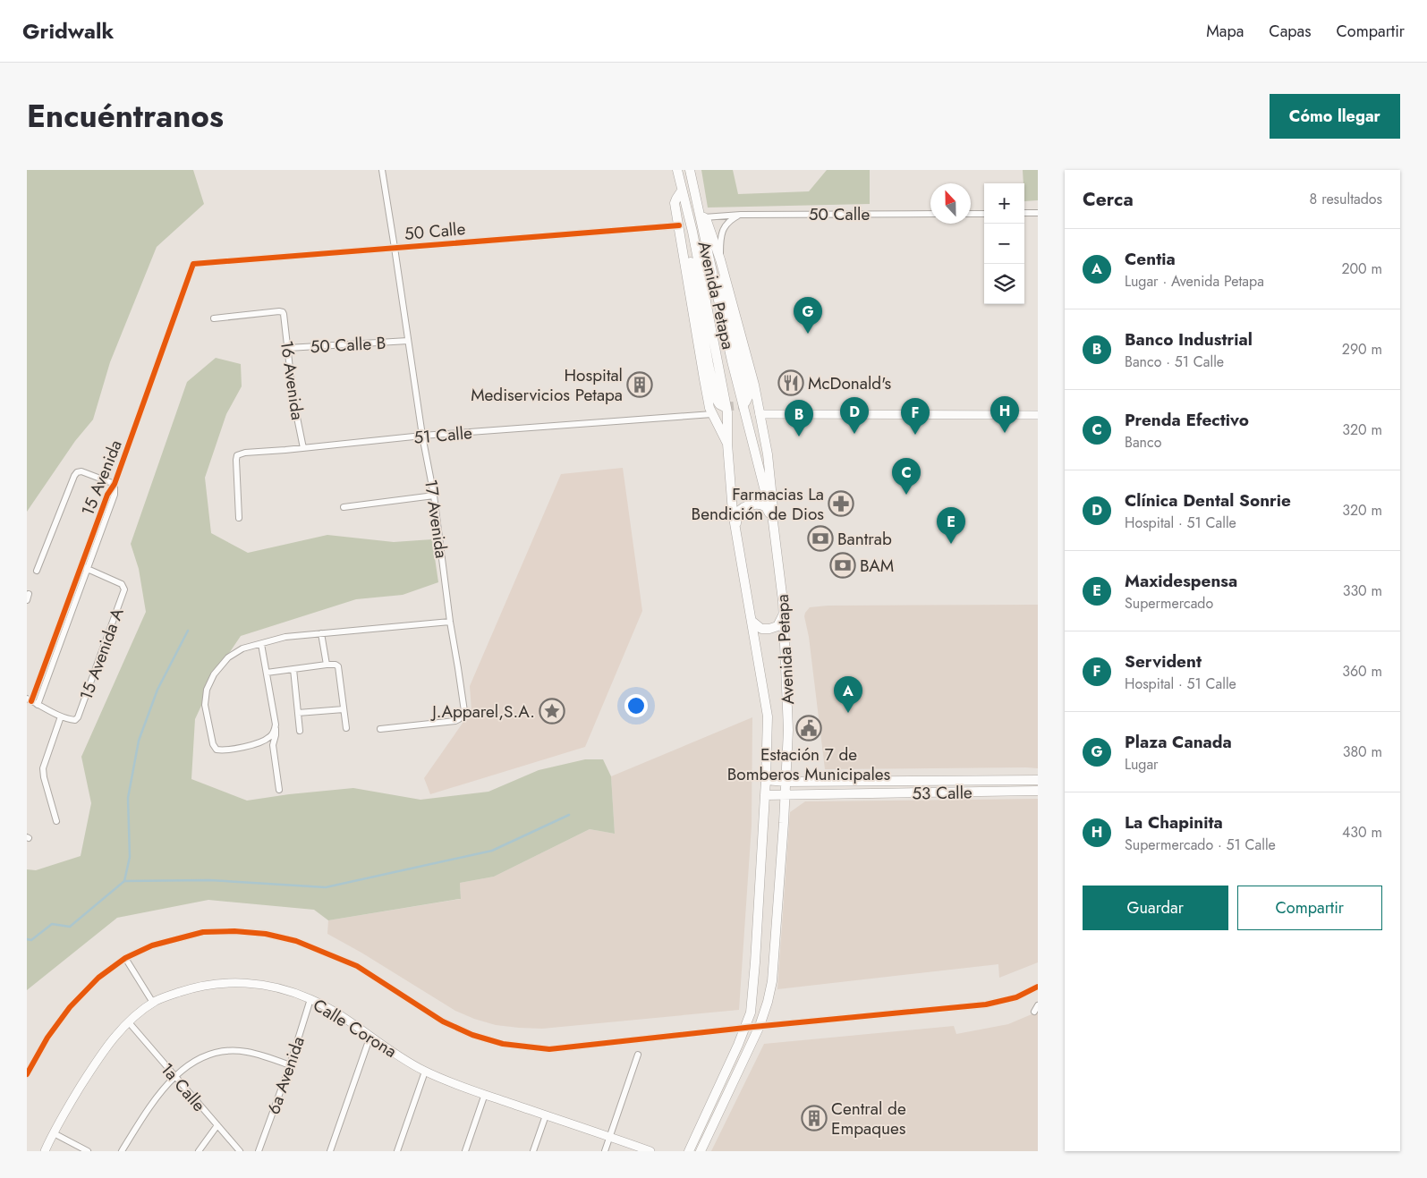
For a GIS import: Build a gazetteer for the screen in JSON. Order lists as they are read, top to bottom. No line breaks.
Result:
{"streets":{"main road":["Avenida Petapa","53 Calle"],"street":["50 Calle","50 Calle B","16 Avenida","51 Calle","15 Avenida","17 Avenida","15 Avenida A","Calle Corona","6a Avenida","1a Calle"]},"crossings":[["50 Calle","15 Avenida"],["50 Calle","17 Avenida"],["Avenida Petapa","53 Calle"],["50 Calle B","16 Avenida"],["50 Calle B","17 Avenida"],["16 Avenida","51 Calle"],["51 Calle","17 Avenida"],["15 Avenida","15 Avenida A"],["Calle Corona","6a Avenida"],["Calle Corona","1a Calle"]],"places":{"restaurant":["McDonald's"],"building":["Hospital Mediservicios Petapa","Central de Empaques"],"pharmacy":["Farmacias La Bendición de Dios"],"bank":["Bantrab","BAM"],"place":["J.Apparel,S.A."],"public building":["Estación 7 de Bomberos Municipales"]},"north":"top","page":{"header":"Gridwalk","nav":["Mapa","Capas","Compartir"],"title":"Encuéntranos","buttons":["Cómo llegar",["Guardar","Compartir"]],"heading":["Cerca","8 resultados"],"map_buttons":["+","−"],"list":[{"mark":"A","name":"Centia","note":"Lugar · Avenida Petapa","value":"200 m"},{"mark":"B","name":"Banco Industrial","note":"Banco · 51 Calle","value":"290 m"},{"mark":"C","name":"Prenda Efectivo","note":"Banco","value":"320 m"},{"mark":"D","name":"Clínica Dental Sonrie","note":"Hospital · 51 Calle","value":"320 m"},{"mark":"E","name":"Maxidespensa","note":"Supermercado","value":"330 m"},{"mark":"F","name":"Servident","note":"Hospital · 51 Calle","value":"360 m"},{"mark":"G","name":"Plaza Canada","note":"Lugar","value":"380 m"},{"mark":"H","name":"La Chapinita","note":"Supermercado · 51 Calle","value":"430 m"}],"pins":["G","H","D","F","B","C","E","A"]}}
